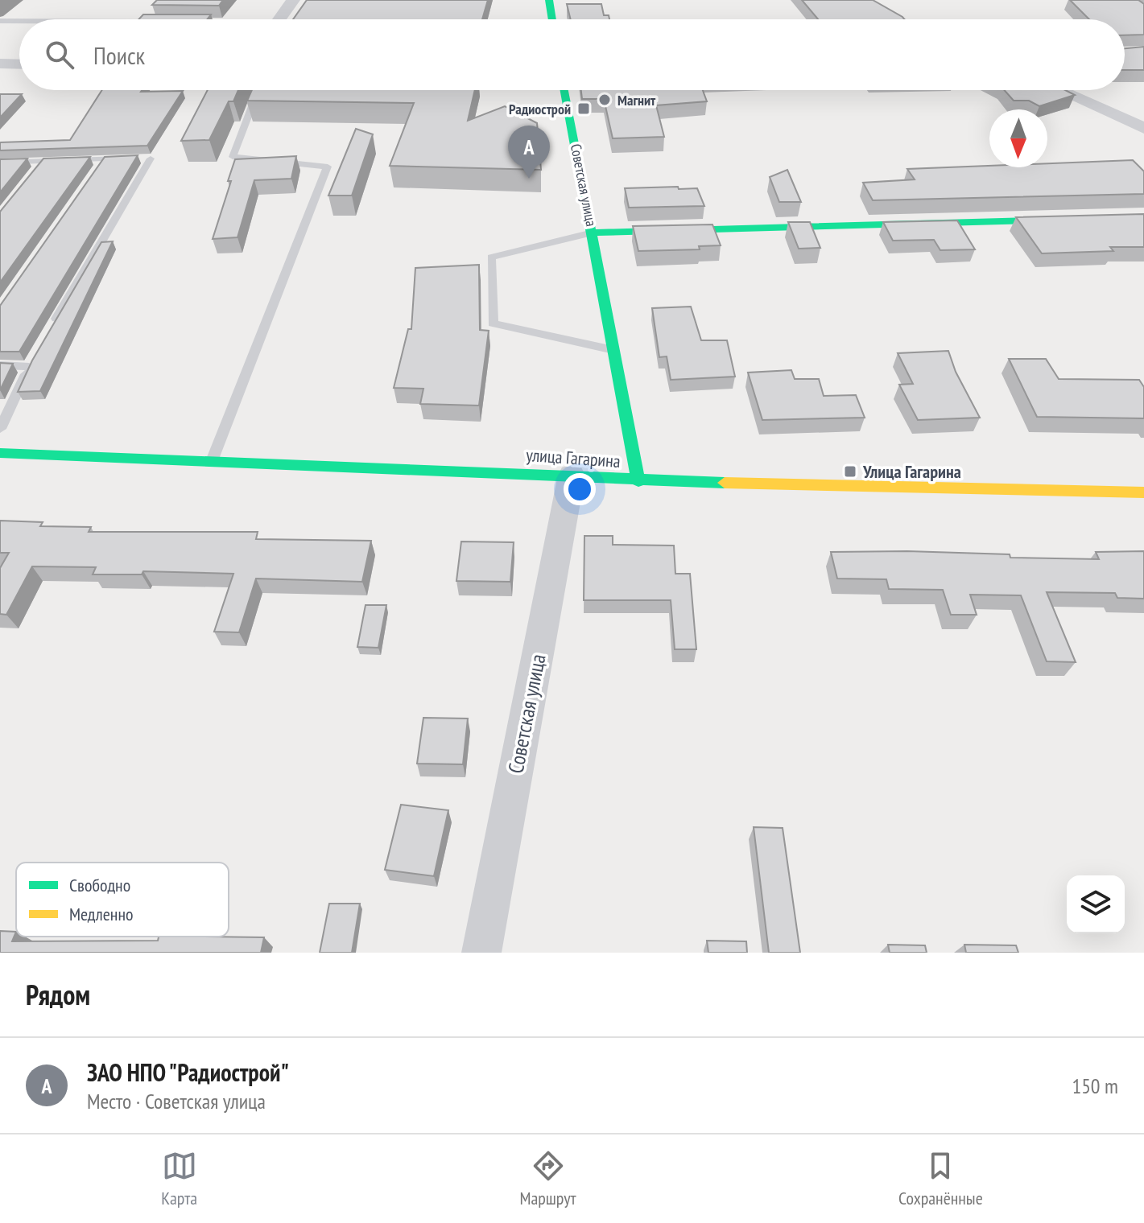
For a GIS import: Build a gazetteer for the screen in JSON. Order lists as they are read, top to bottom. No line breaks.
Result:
{"streets":{"street":["Советская улица","улица Гагарина"]},"crossings":[["Советская улица","улица Гагарина"]],"places":{"other":["Магнит"],"transit":["Радиострой","Улица Гагарина"]},"legend":["Свободно","Медленно"],"north":"bottom","page":{"search":"Поиск","pins":"A","heading":"Рядом","list":[{"mark":"A","name":"ЗАО НПО \"Радиострой\"","note":"Место · Советская улица","value":"150 m"}],"nav":["Карта","Маршрут","Сохранённые"]}}
